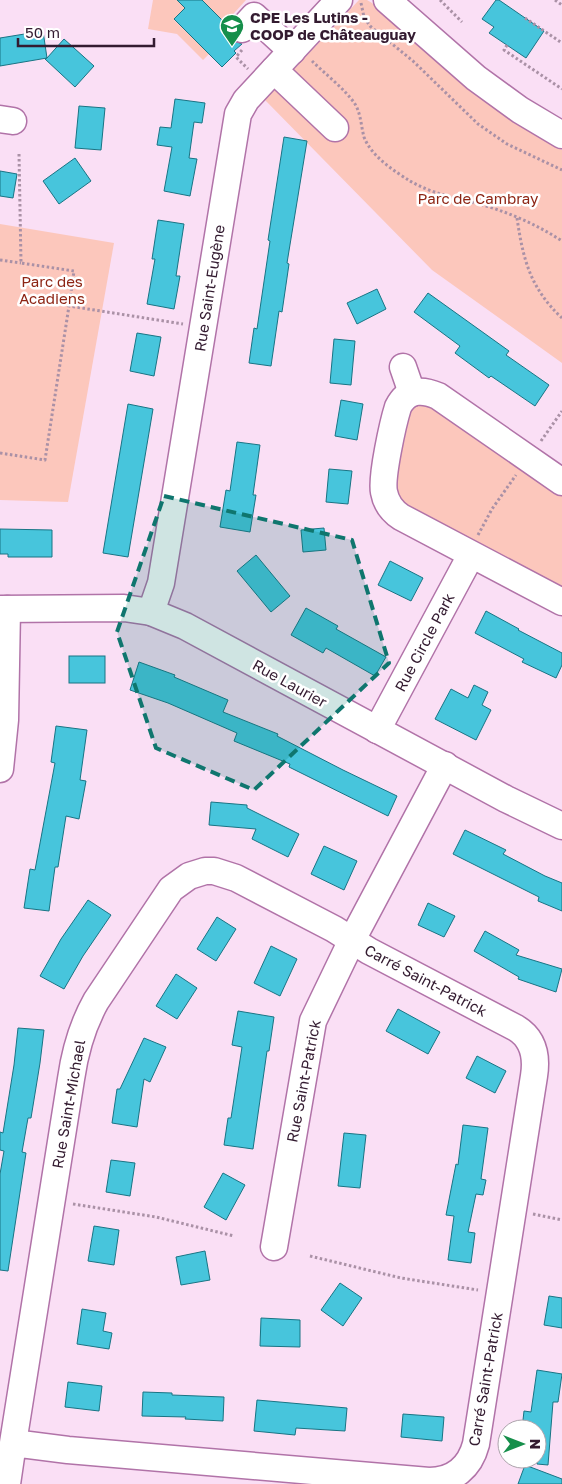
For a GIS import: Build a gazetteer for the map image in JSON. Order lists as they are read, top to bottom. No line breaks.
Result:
{"streets":{"street":["Rue Saint-Eugène","Rue Circle Park","Rue Laurier","Carré Saint-Patrick","Rue Saint-Patrick","Rue Saint-Michael"]},"crossings":[["Rue Saint-Eugène","Rue Laurier"],["Rue Circle Park","Rue Laurier"],["Rue Laurier","Rue Saint-Patrick"],["Carré Saint-Patrick","Rue Saint-Patrick"],["Carré Saint-Patrick","Rue Saint-Michael"],["Rue Saint-Patrick","Rue Saint-Michael"]],"parks":["Parc de Cambray","Parc des Acadiens"],"places":{"school or university":["CPE Les Lutins - COOP de Châteauguay"]},"scale_bar":"50 m","north":"right"}
